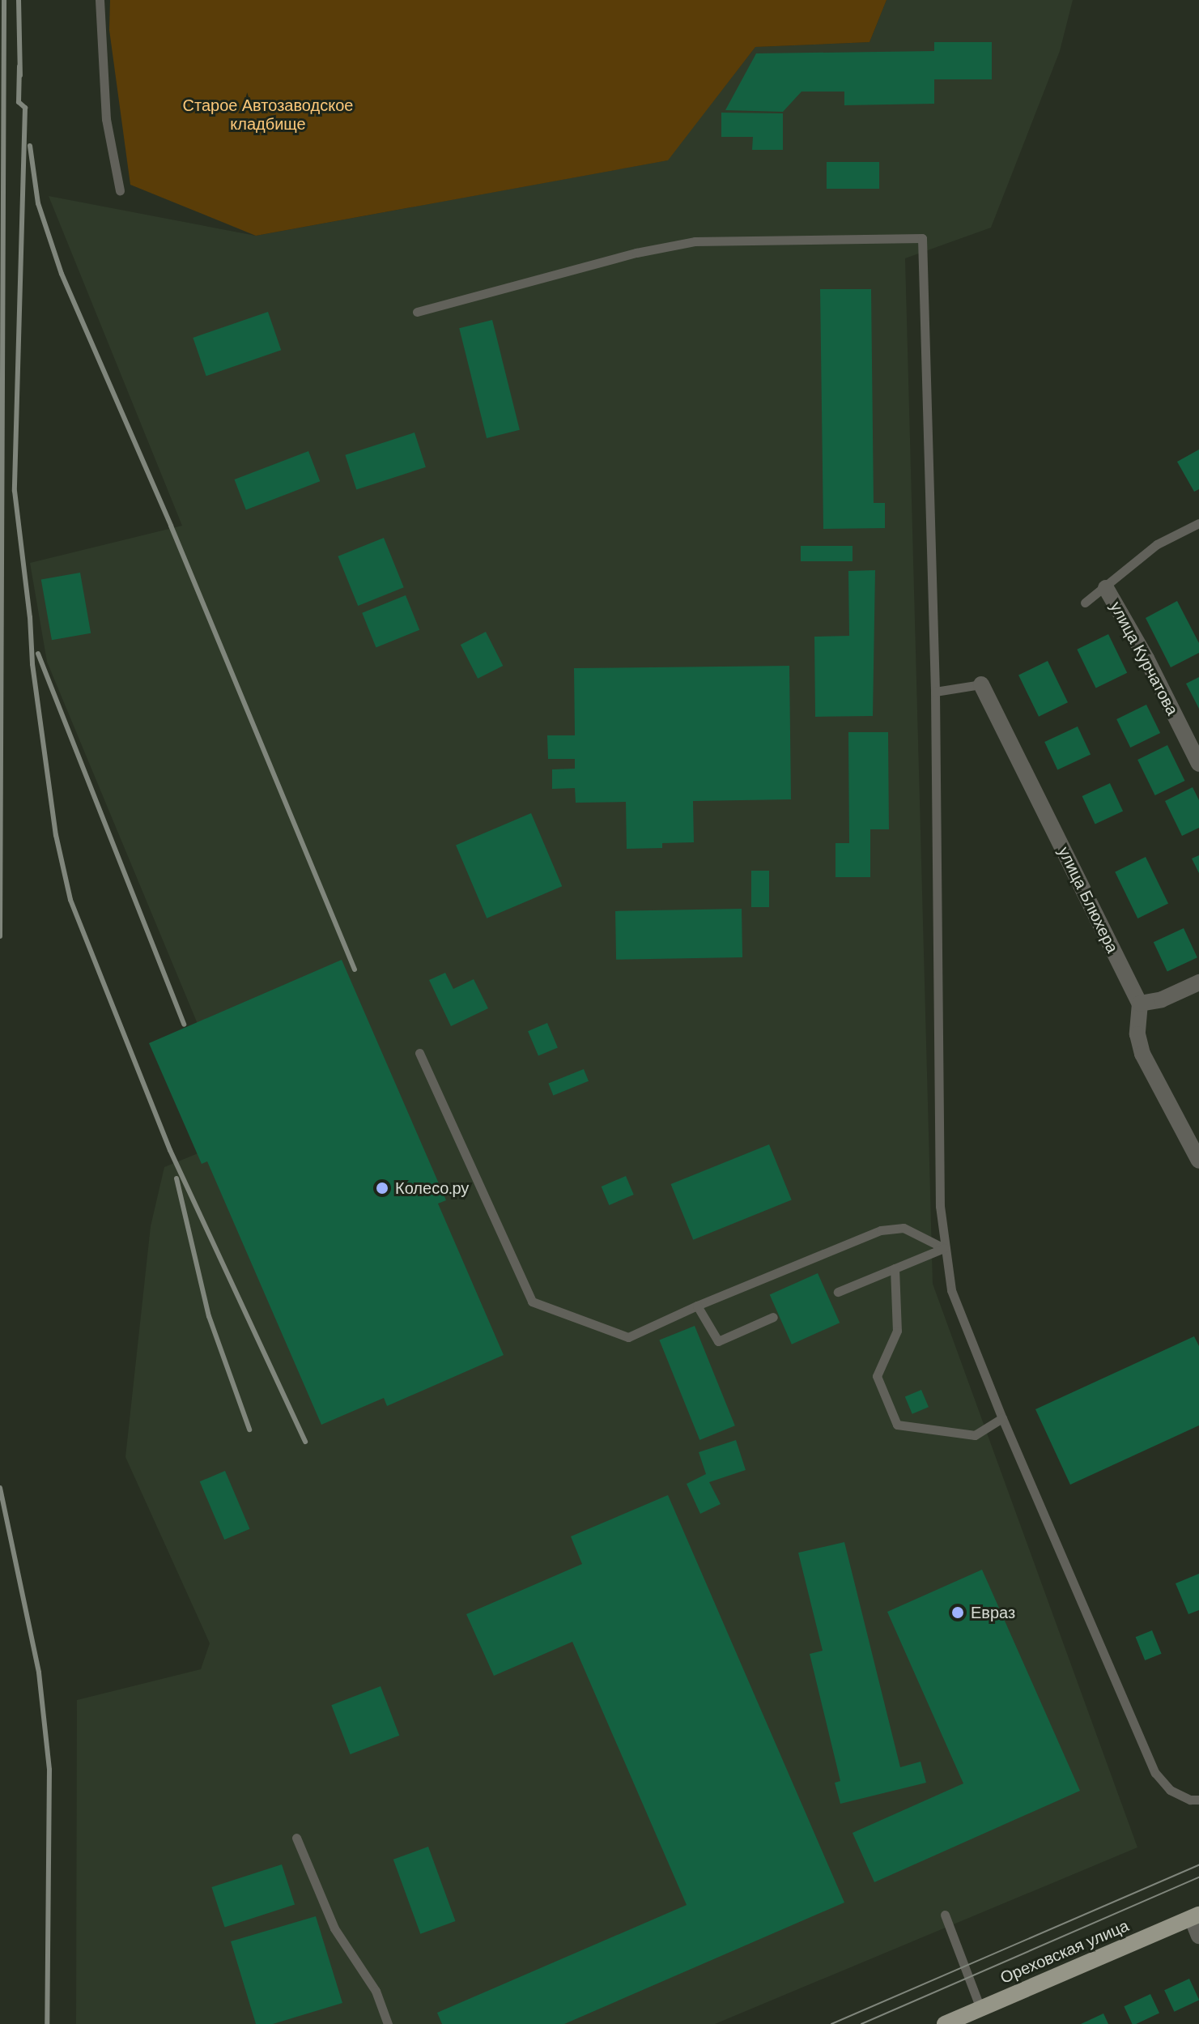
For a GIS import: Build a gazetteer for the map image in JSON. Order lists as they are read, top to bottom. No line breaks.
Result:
{"streets":{"main road":["Ореховская улица"],"street":["улица Курчатова","улица Блюхера"]},"parks":["Старое Автозаводское кладбище"],"places":["Колесо.ру","Евраз"]}
